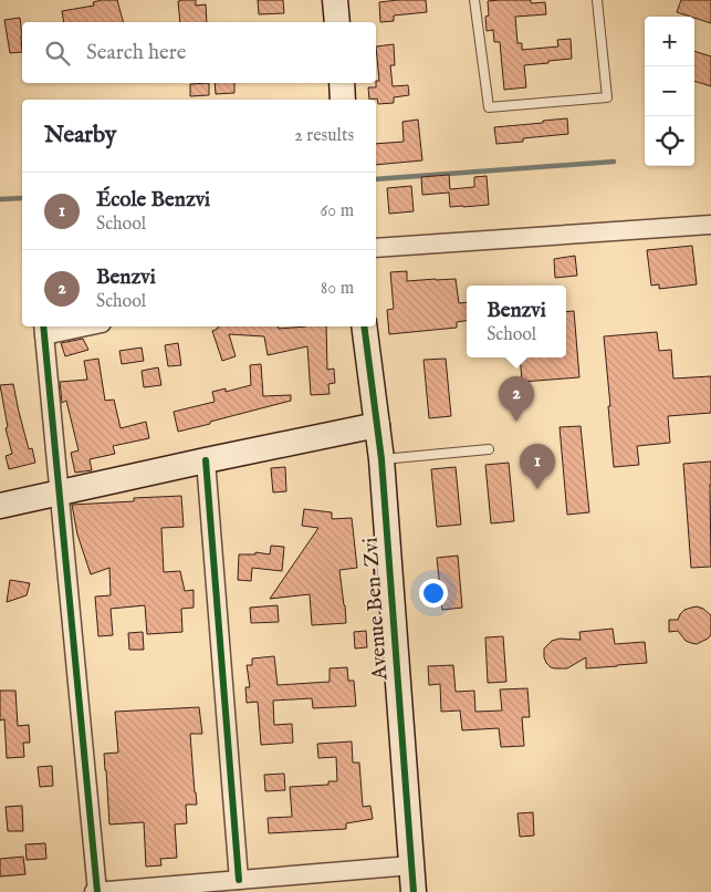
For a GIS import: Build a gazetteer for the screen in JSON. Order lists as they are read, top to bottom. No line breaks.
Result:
{"streets":{"street":["Avenue Ben-Zvi"]},"page":{"map_buttons":["+","−"],"search":"Search here","heading":["Nearby","2 results"],"list":[{"mark":"1","name":"École Benzvi","note":"School","value":"60 m"},{"mark":"2","name":"Benzvi","note":"School","value":"80 m"}],"popup":["Benzvi","School"],"pins":["2","1"]}}
